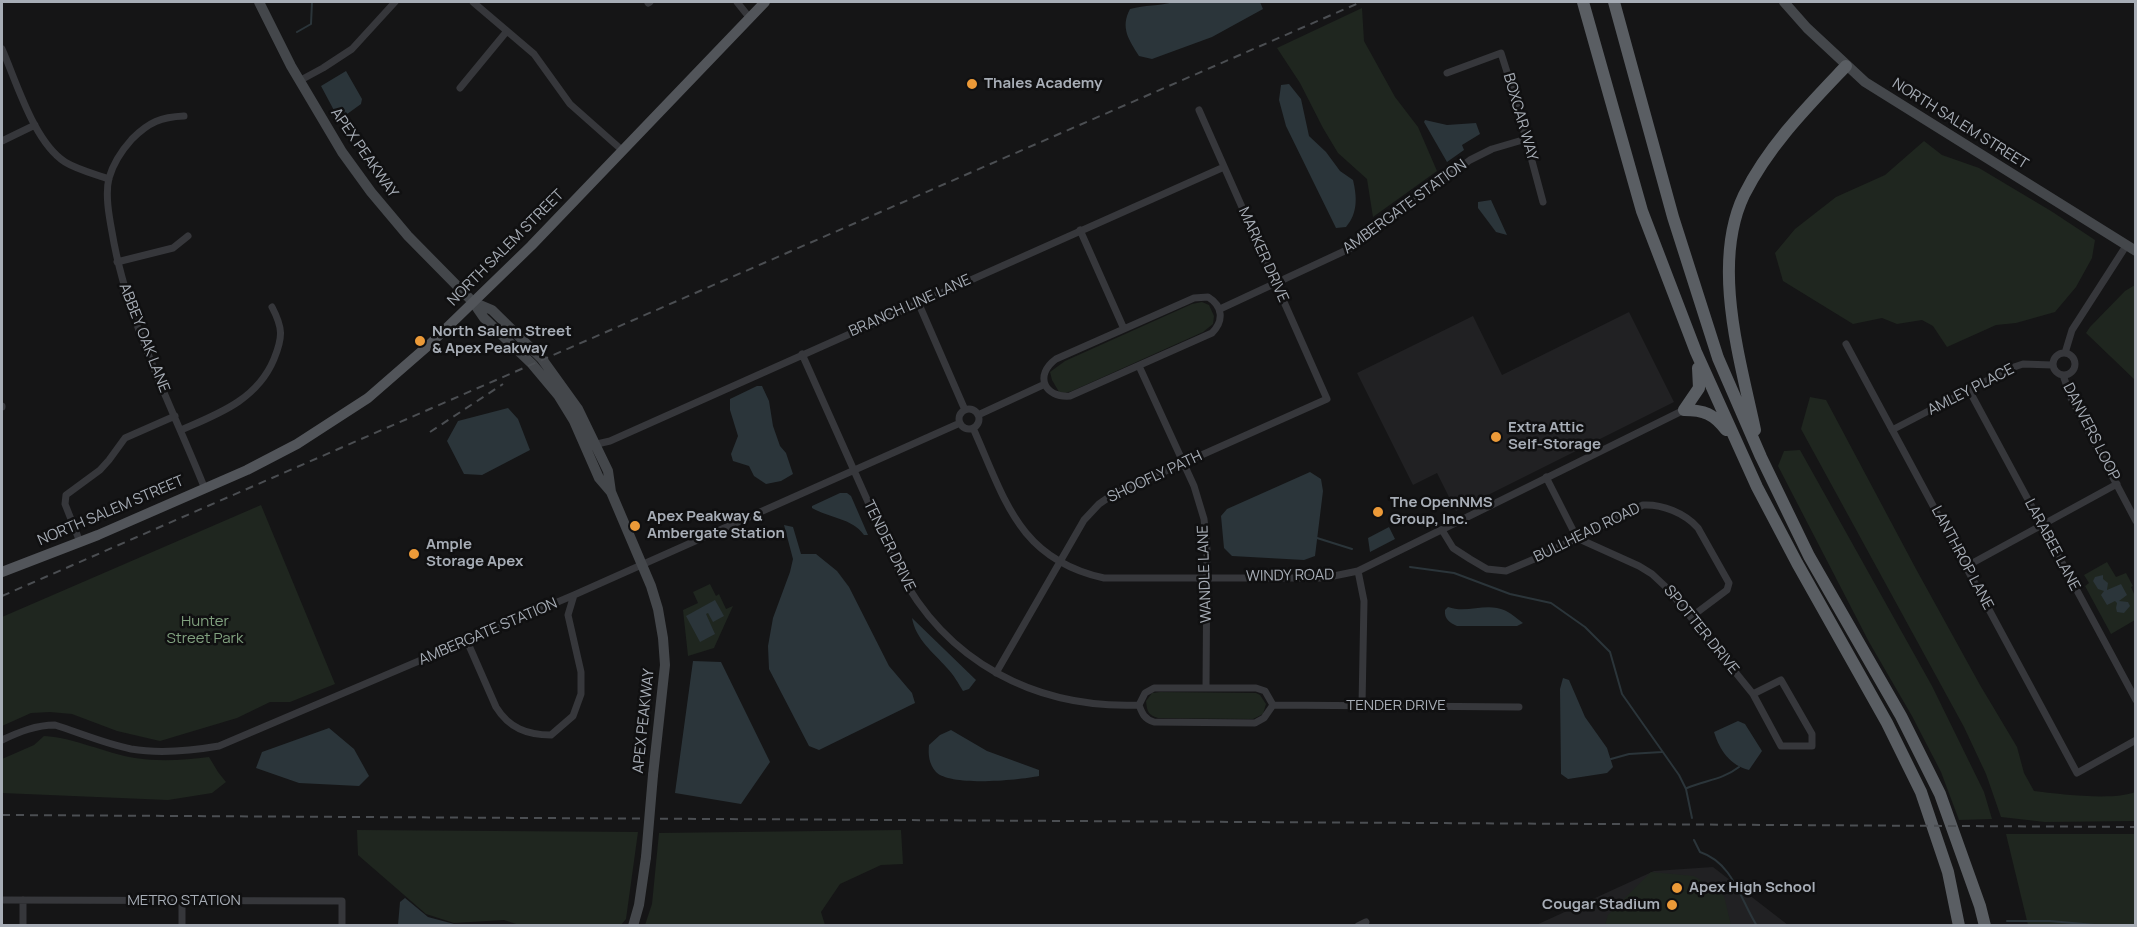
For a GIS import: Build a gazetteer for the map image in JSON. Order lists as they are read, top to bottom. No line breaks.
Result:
{"streets":{"main road":["NORTH SALEM STREET","APEX PEAKWAY"],"street":["BOXCAR WAY","AMBERGATE STATION","MARKER DRIVE","BRANCH LINE LANE","ABBEY OAK LANE","AMLEY PLACE","DANVERS LOOP","SHOOFLY PATH","BULLHEAD ROAD","LARABEE LANE","TENDER DRIVE","LANTHROP LANE","WANDLE LANE","WINDY ROAD","SPOTTER DRIVE","METRO STATION"]},"crossings":[["BOXCAR WAY","AMBERGATE STATION"],["NORTH SALEM STREET","APEX PEAKWAY"],["NORTH SALEM STREET","ABBEY OAK LANE"],["APEX PEAKWAY","AMBERGATE STATION"],["APEX PEAKWAY","BRANCH LINE LANE"],["AMBERGATE STATION","MARKER DRIVE"],["AMBERGATE STATION","TENDER DRIVE"],["AMBERGATE STATION","WINDY ROAD"],["MARKER DRIVE","BRANCH LINE LANE"],["MARKER DRIVE","SHOOFLY PATH"],["BRANCH LINE LANE","TENDER DRIVE"],["AMLEY PLACE","DANVERS LOOP"],["AMLEY PLACE","LARABEE LANE"],["AMLEY PLACE","LANTHROP LANE"],["SHOOFLY PATH","TENDER DRIVE"],["SHOOFLY PATH","WANDLE LANE"],["SHOOFLY PATH","WINDY ROAD"],["BULLHEAD ROAD","WINDY ROAD"],["BULLHEAD ROAD","SPOTTER DRIVE"],["WANDLE LANE","WINDY ROAD"]],"parks":["Hunter Street Park"],"places":["Thales Academy","North Salem Street & Apex Peakway","Extra Attic Self-Storage","The OpenNMS Group, Inc.","Apex Peakway & Ambergate Station","Ample Storage Apex","Apex High School","Cougar Stadium"]}
